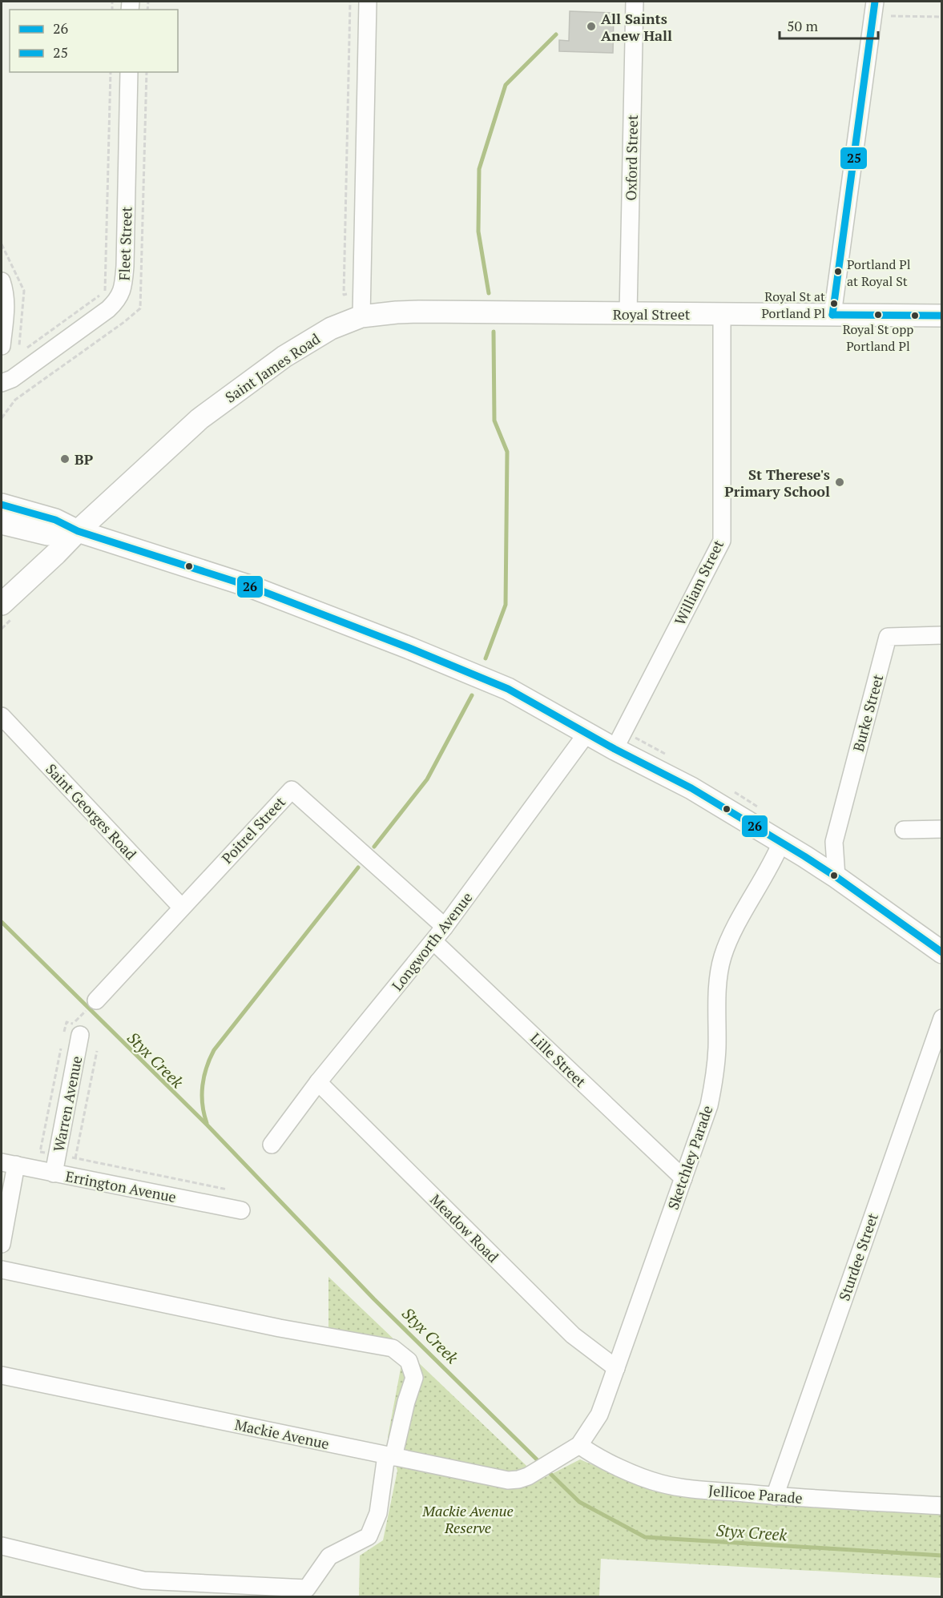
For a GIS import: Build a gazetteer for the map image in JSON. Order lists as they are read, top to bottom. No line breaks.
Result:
{"streets":{"main road":["Royal Street","Saint James Road"],"street":["Oxford Street","Fleet Street","William Street","Burke Street","Saint Georges Road","Poitrel Street","Longworth Avenue","Lille Street","Warren Avenue","Sketchley Parade","Errington Avenue","Meadow Road","Sturdee Street","Mackie Avenue","Jellicoe Parade"]},"crossings":[["Oxford Street","Royal Street"],["Royal Street","Saint James Road"],["Royal Street","William Street"],["Saint Georges Road","Poitrel Street"],["Poitrel Street","Longworth Avenue"],["Longworth Avenue","Lille Street"],["Longworth Avenue","Meadow Road"],["Lille Street","Sketchley Parade"],["Warren Avenue","Errington Avenue"],["Sketchley Parade","Meadow Road"],["Sketchley Parade","Mackie Avenue"],["Sketchley Parade","Jellicoe Parade"],["Sturdee Street","Jellicoe Parade"]],"water":["Styx Creek"],"parks":["Mackie Avenue Reserve"],"places":["All Saints Anew Hall","Portland Pl at Royal St","Royal St at Portland Pl","Royal St opp Portland Pl","BP","St Therese's Primary School"],"lines":["transit line 25","transit line 26"],"legend":["26","25"],"scale_bar":"50 m"}
